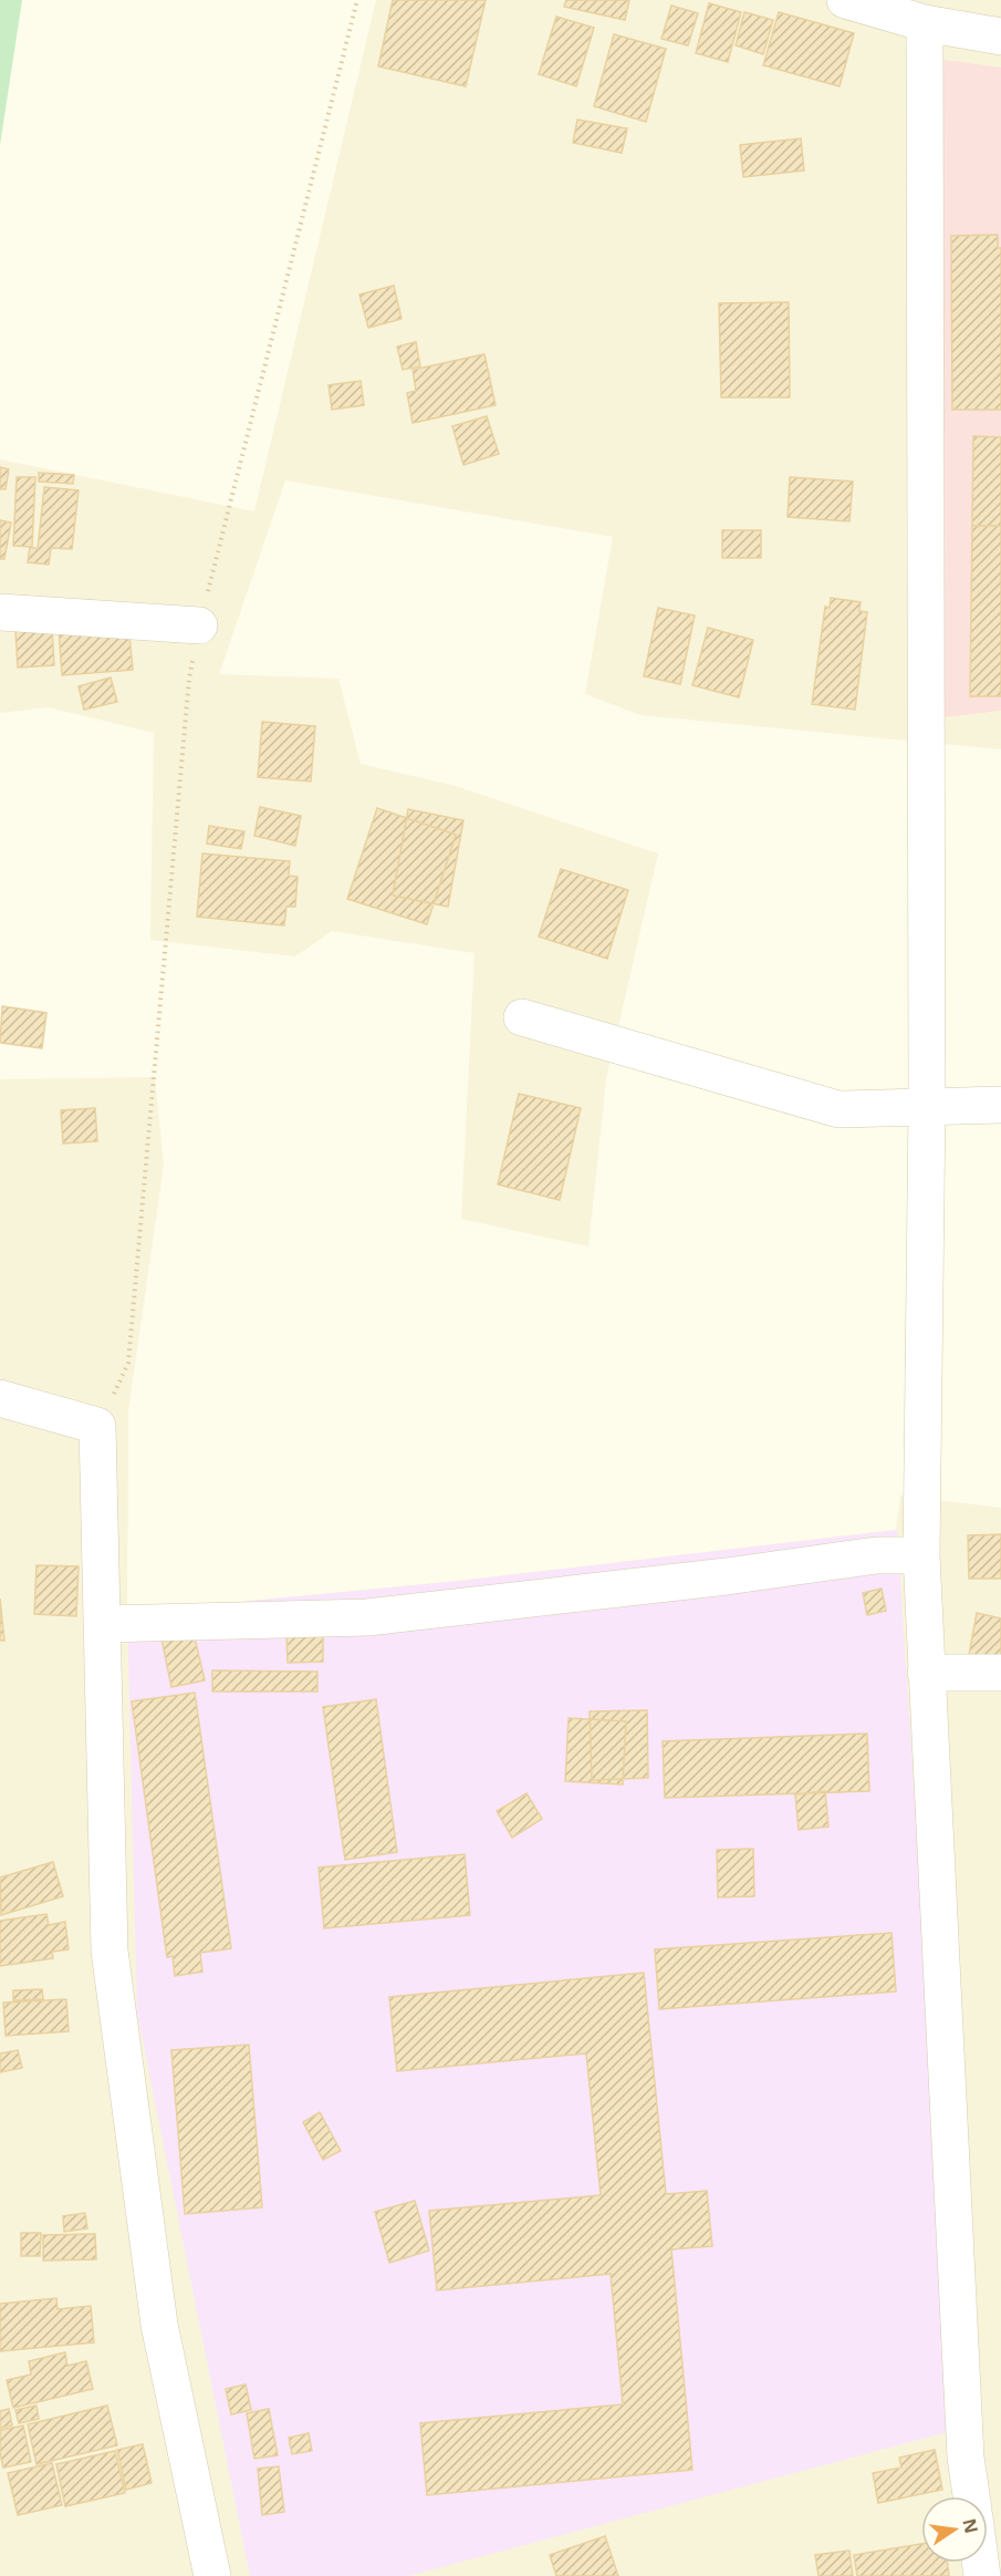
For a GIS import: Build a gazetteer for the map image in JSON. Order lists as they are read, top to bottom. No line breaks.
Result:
{"north":"right"}
